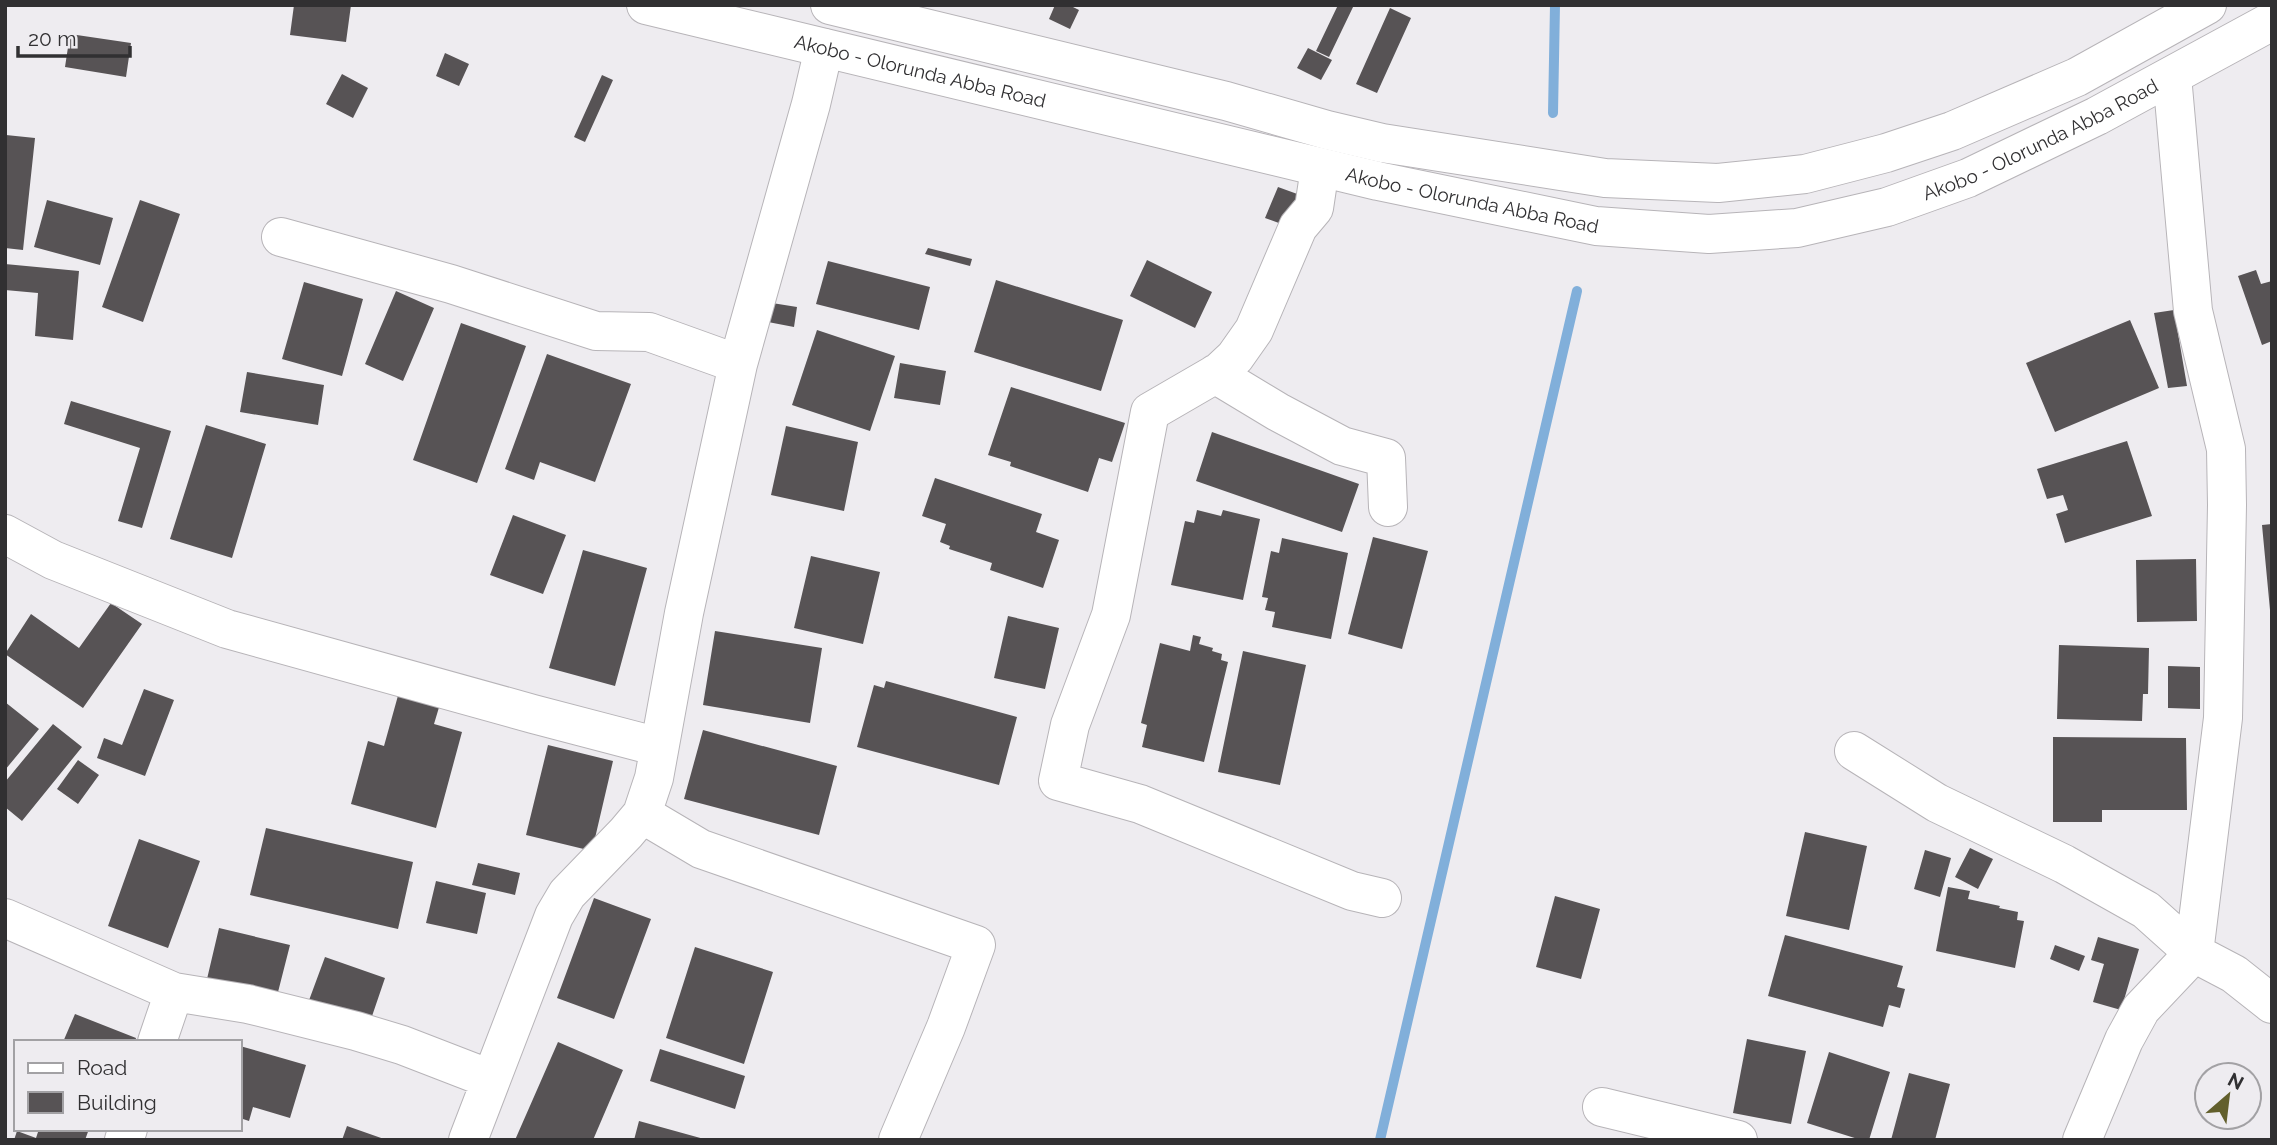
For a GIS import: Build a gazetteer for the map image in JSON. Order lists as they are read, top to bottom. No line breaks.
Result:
{"streets":{"street":["Akobo - Olorunda Abba Road"]},"legend":["Road","Building"],"scale_bar":"20 m","north":"top right"}
